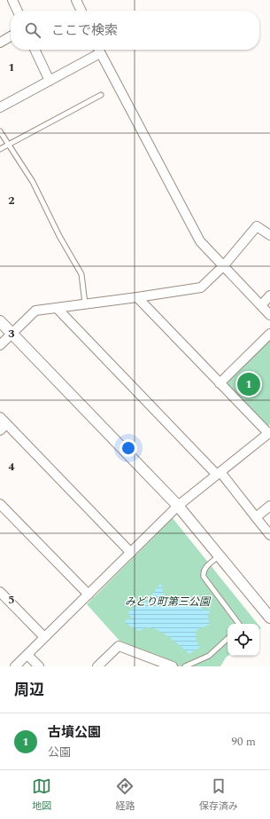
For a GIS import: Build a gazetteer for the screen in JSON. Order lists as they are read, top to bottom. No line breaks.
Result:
{"parks":["みどり町第三公園"],"page":{"search":"ここで検索","pins":"1","heading":"周辺","list":[{"mark":"1","name":"古墳公園","note":"公園","value":"90 m"}],"nav":["地図","経路","保存済み"]},"grid":{"rows":["1","2","3","4","5"]}}
